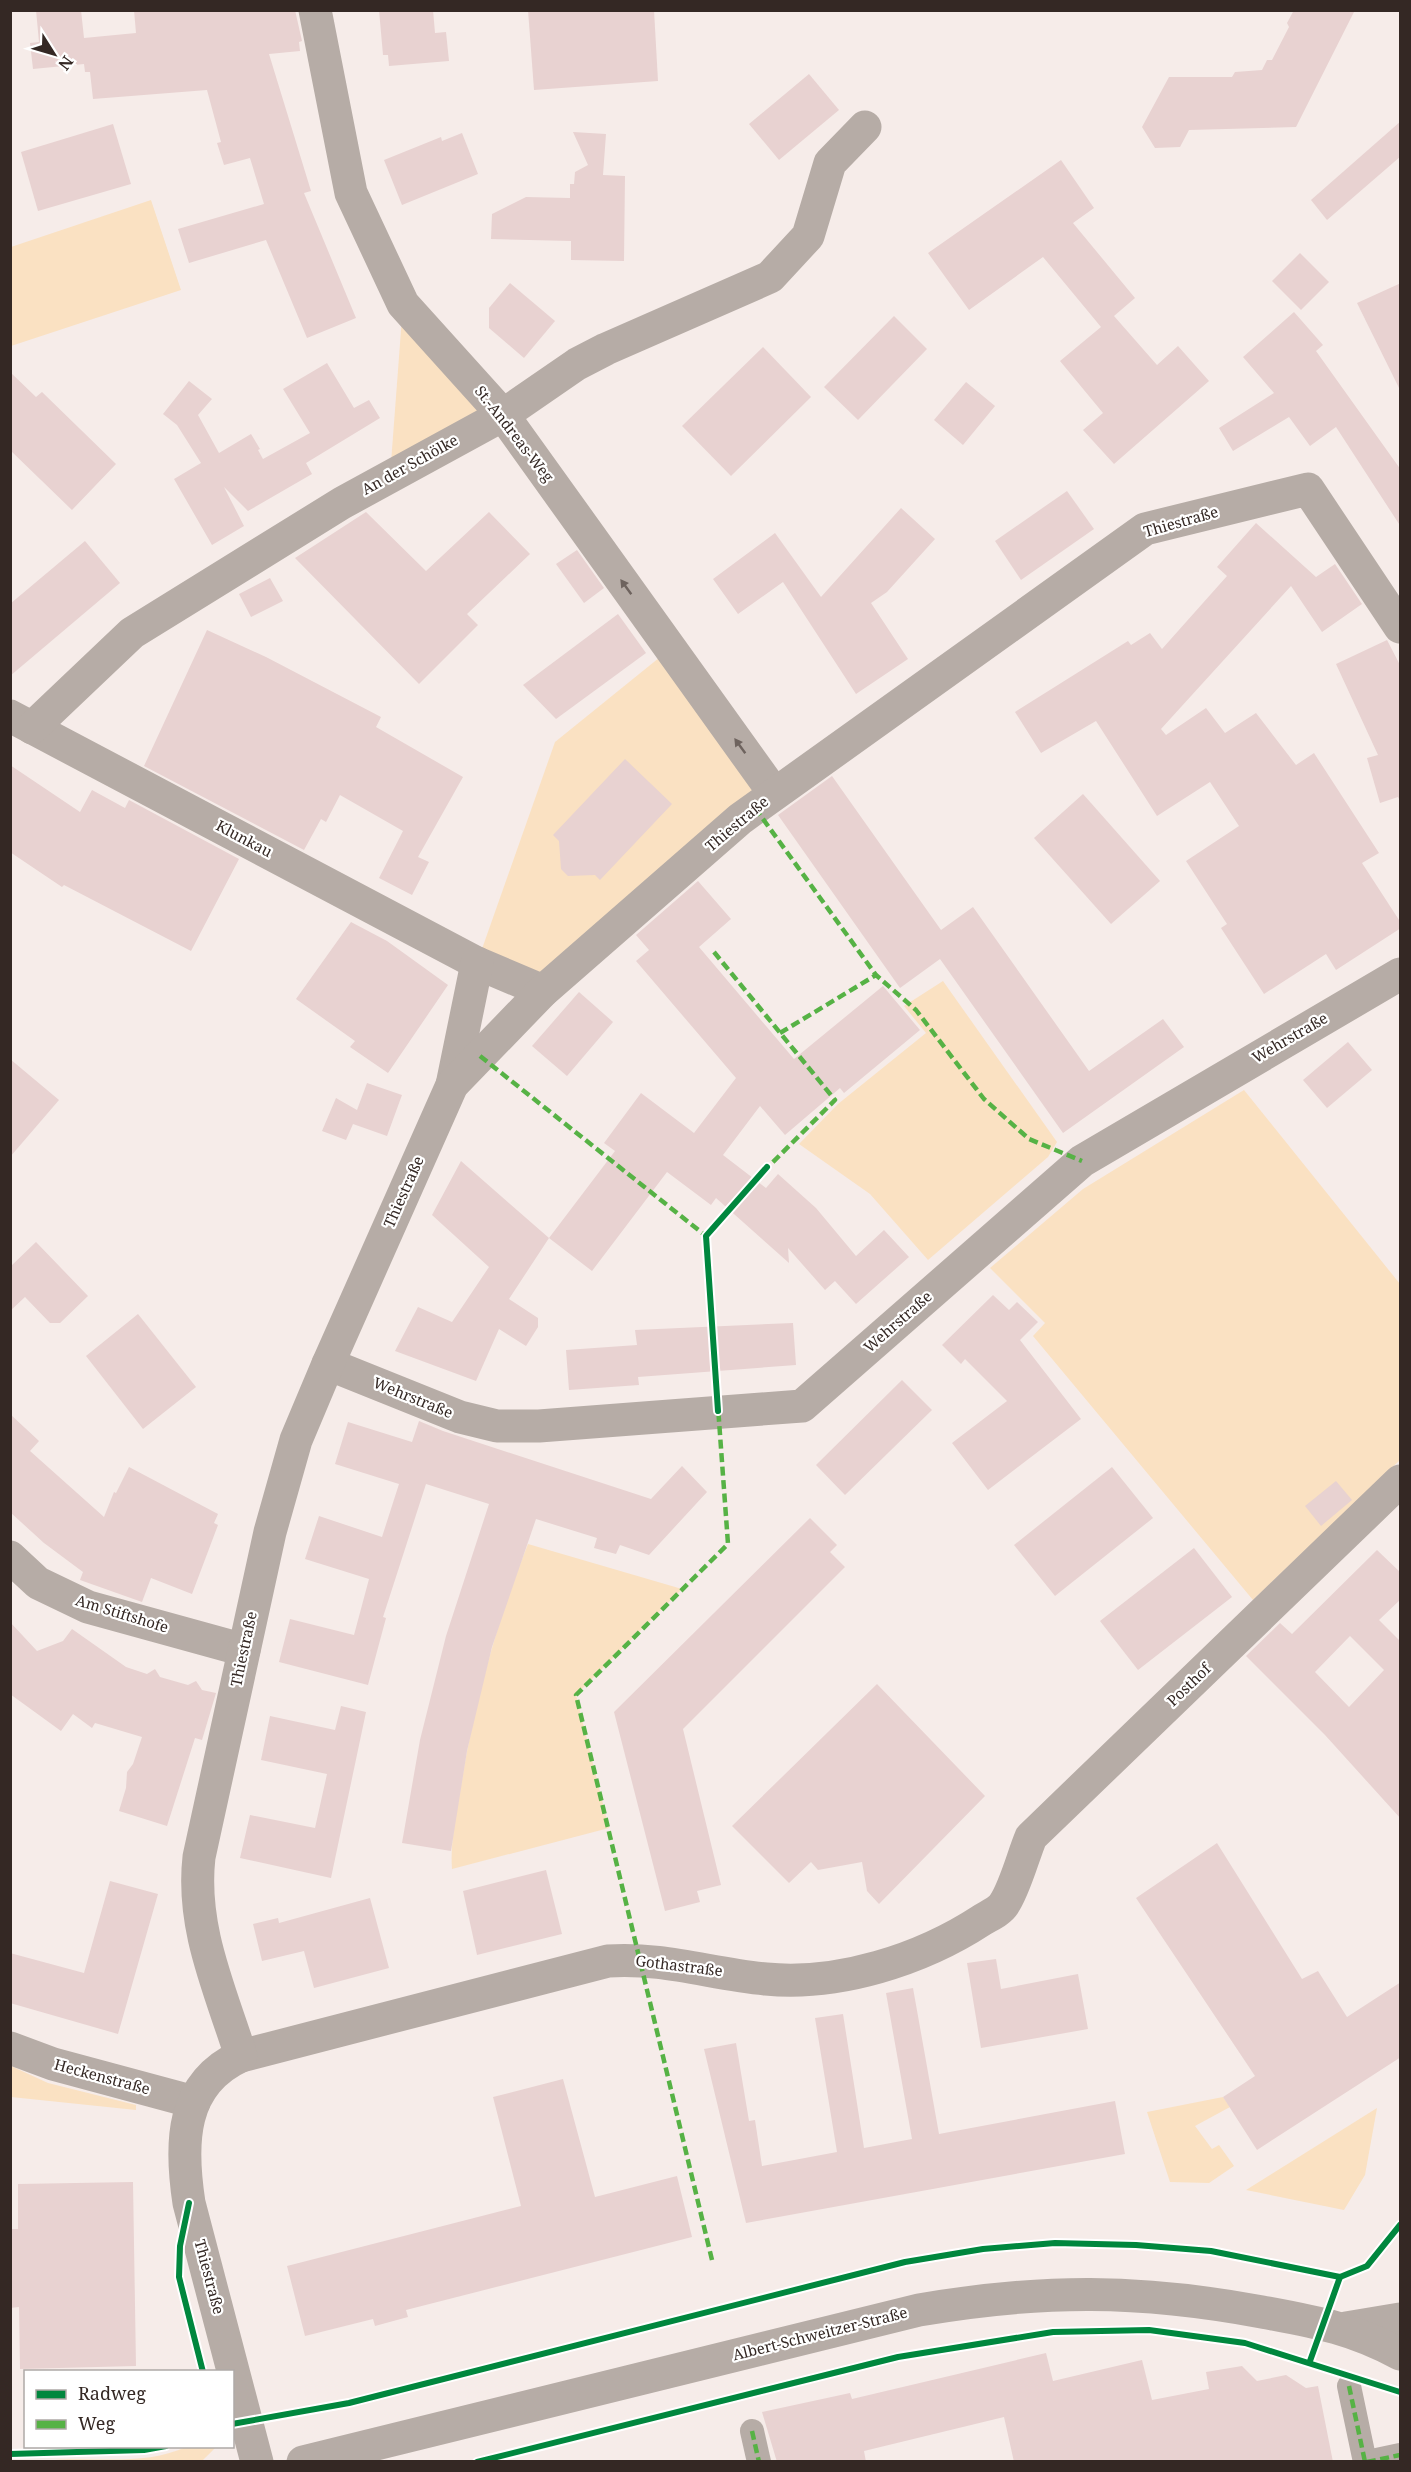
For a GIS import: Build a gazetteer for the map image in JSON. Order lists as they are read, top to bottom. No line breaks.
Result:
{"streets":{"street":["St.-Andreas-Weg","An der Schölke","Thiestraße","Klunkau","Wehrstraße","Am Stiftshofe","Posthof","Gothastraße","Heckenstraße","Albert-Schweitzer-Straße"]},"crossings":[["St.-Andreas-Weg","An der Schölke"],["St.-Andreas-Weg","Thiestraße"],["An der Schölke","Klunkau"],["Thiestraße","Klunkau"],["Thiestraße","Wehrstraße"],["Thiestraße","Am Stiftshofe"],["Thiestraße","Gothastraße"],["Thiestraße","Heckenstraße"],["Posthof","Gothastraße"]],"one_way":["St.-Andreas-Weg"],"legend":["Radweg","Weg"],"north":"bottom right"}
